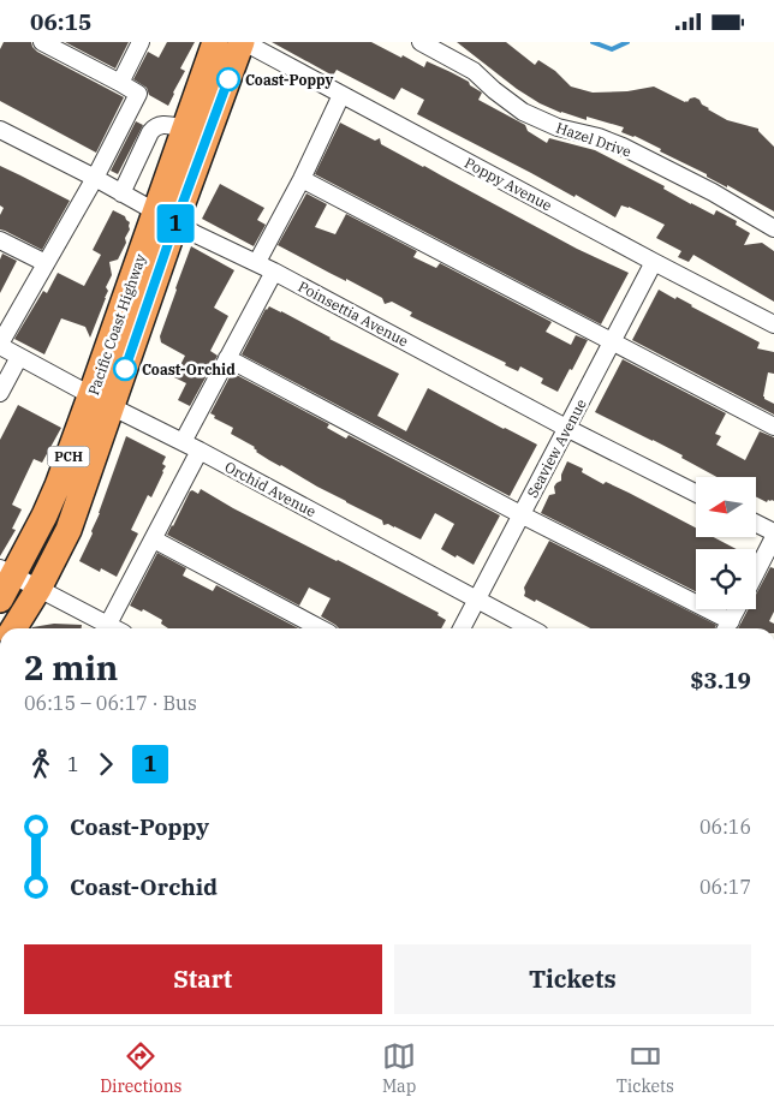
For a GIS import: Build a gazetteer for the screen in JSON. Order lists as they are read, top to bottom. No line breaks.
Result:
{"streets":{"highway":["Pacific Coast Highway","PCH"],"street":["Hazel Drive","Poppy Avenue","Poinsettia Avenue","Seaview Avenue","Orchid Avenue"]},"crossings":[["Poppy Avenue","Pacific Coast Highway"],["Poppy Avenue","Seaview Avenue"],["Poinsettia Avenue","Pacific Coast Highway"],["Poinsettia Avenue","Seaview Avenue"],["Pacific Coast Highway","Orchid Avenue"],["Seaview Avenue","Orchid Avenue"]],"places":["Coast-Poppy","Coast-Orchid"],"lines":["bus line 1"],"north":"left","page":{"status":"06:15","on_map":"1","heading":["2 min","06:15 – 06:17 · Bus","$3.19"],"legs":["1","1"],"list":[{"name":"Coast-Poppy","value":"06:16"},{"name":"Coast-Orchid","value":"06:17"}],"buttons":["Start","Tickets"],"tabs":["Directions","Map","Tickets"]}}
